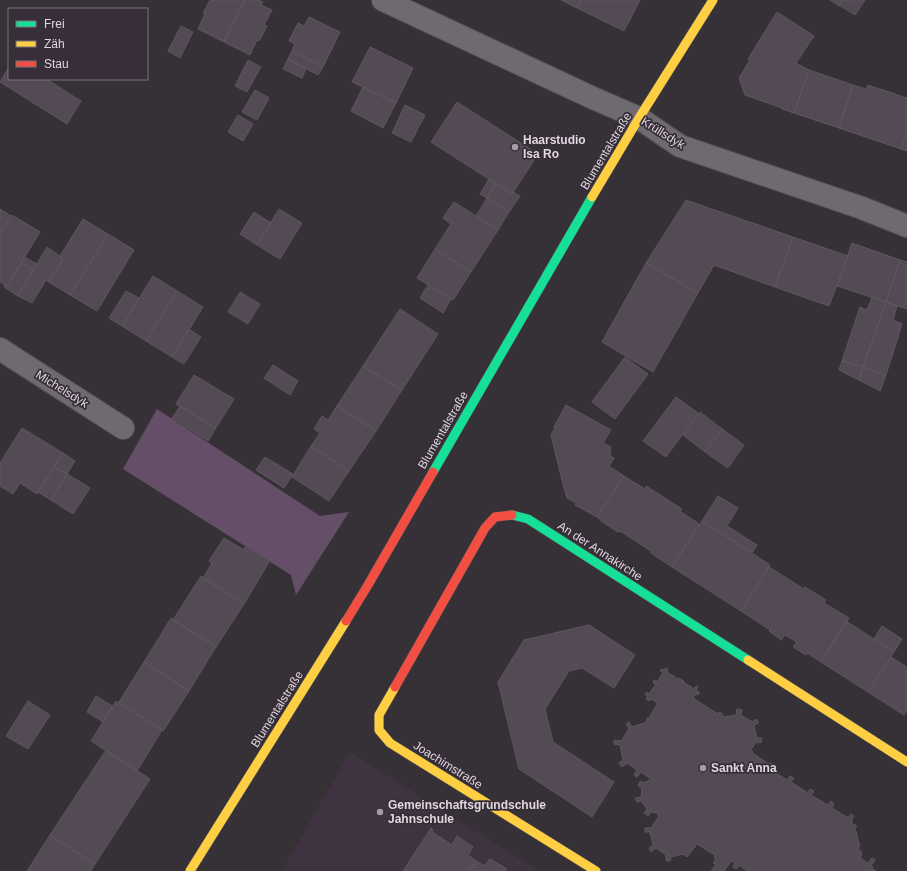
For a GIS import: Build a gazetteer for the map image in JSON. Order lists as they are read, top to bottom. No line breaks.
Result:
{"streets":{"main road":["Blumentalstraße","An der Annakirche","Joachimstraße"],"street":["Krüllsdyk","Michelsdyk"]},"crossings":[["Krüllsdyk","Blumentalstraße"],["An der Annakirche","Joachimstraße"]],"places":["Haarstudio Isa Ro","Sankt Anna","Gemeinschaftsgrundschule Jahnschule"],"legend":["Frei","Zäh","Stau"]}
